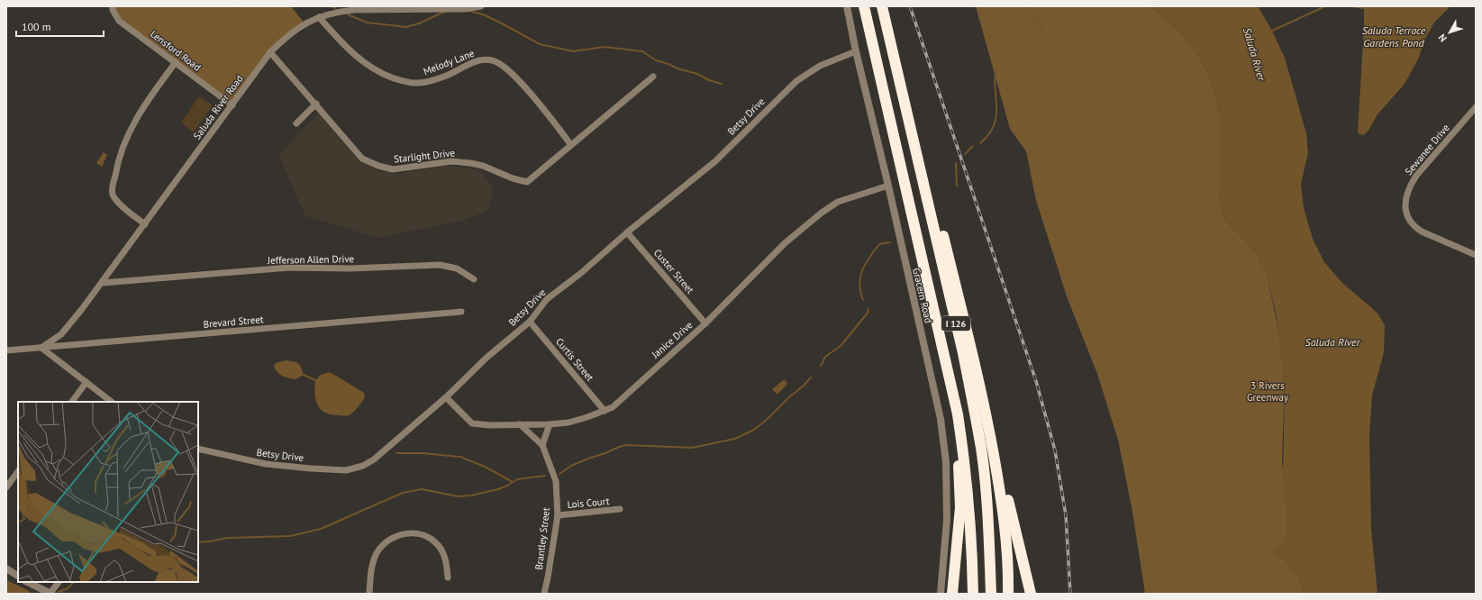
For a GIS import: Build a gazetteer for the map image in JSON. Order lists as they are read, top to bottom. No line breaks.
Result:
{"streets":{"highway":["I 126"],"street":["Lensford Road","Melody Lane","Saluda River Road","Betsy Drive","Sewanee Drive","Starlight Drive","Jefferson Allen Drive","Custer Street","Gracern Road","Brevard Street","Janice Drive","Curtis Street","Lois Court","Brantley Street"]},"crossings":[["Lensford Road","Saluda River Road"],["Melody Lane","Saluda River Road"],["Melody Lane","Starlight Drive"],["Saluda River Road","Starlight Drive"],["Saluda River Road","Jefferson Allen Drive"],["Saluda River Road","Brevard Street"],["Betsy Drive","Custer Street"],["Betsy Drive","Gracern Road"],["Betsy Drive","Janice Drive"],["Betsy Drive","Curtis Street"],["Custer Street","Janice Drive"],["Gracern Road","Janice Drive"],["Janice Drive","Curtis Street"],["Janice Drive","Brantley Street"],["Lois Court","Brantley Street"]],"water":["Saluda Terrace Gardens Pond","Saluda River"],"parks":["3 Rivers Greenway"],"scale_bar":"100 m","north":"bottom left"}
